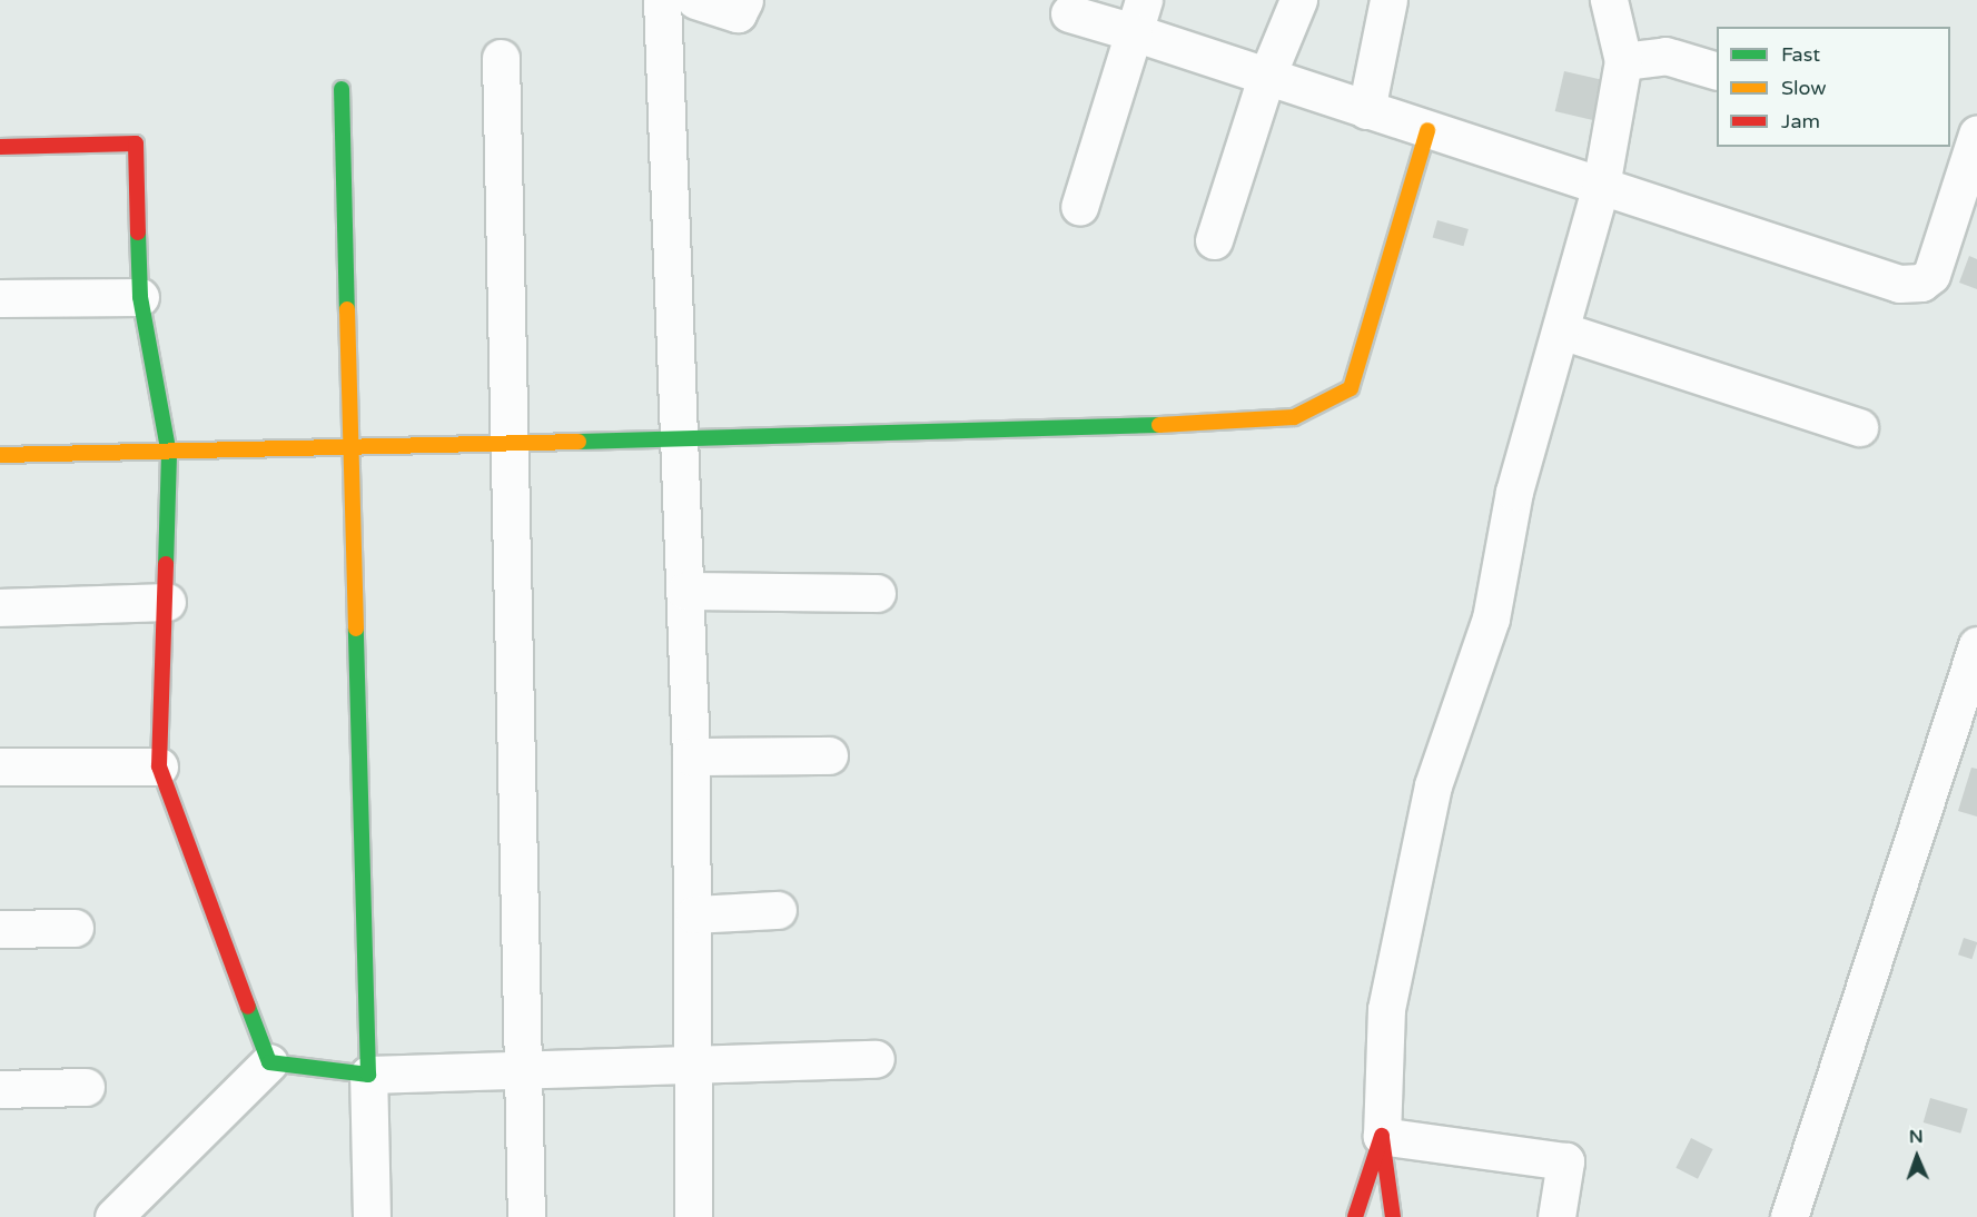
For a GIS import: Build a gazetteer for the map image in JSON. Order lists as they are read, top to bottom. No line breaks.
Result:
{"legend":["Fast","Slow","Jam"],"north":"top"}
